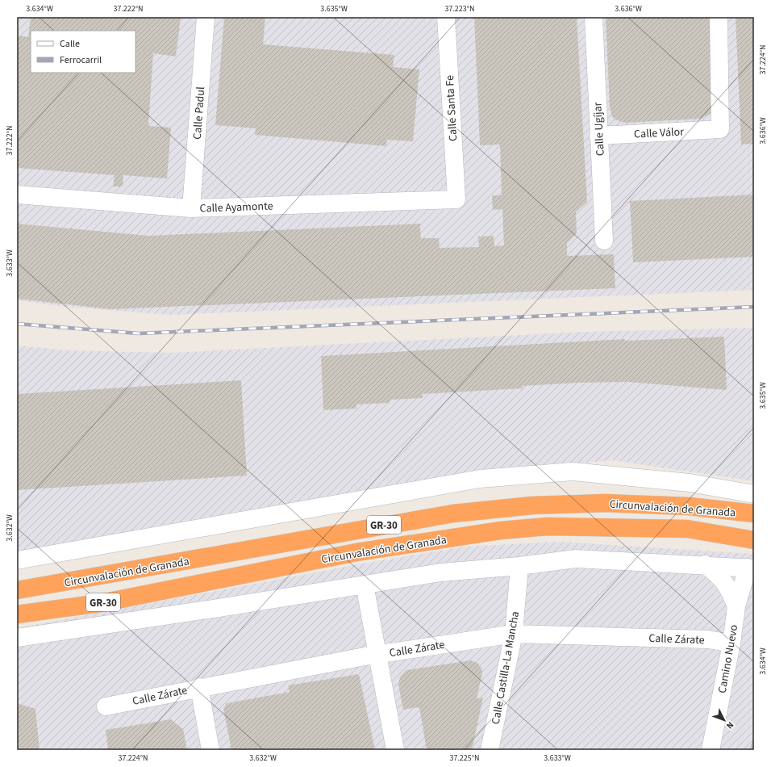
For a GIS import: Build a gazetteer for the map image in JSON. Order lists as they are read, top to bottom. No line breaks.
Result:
{"streets":{"highway":["Circunvalación de Granada","GR-30"],"street":["Calle Santa Fe","Calle Padul","Calle Ugíjar","Calle Válor","Calle Ayamonte","Calle Zárate","Camino Nuevo","Calle Castilla-La Mancha"]},"crossings":[["Calle Santa Fe","Calle Ayamonte"],["Calle Padul","Calle Ayamonte"],["Calle Ugíjar","Calle Válor"],["Calle Zárate","Camino Nuevo"],["Calle Zárate","Calle Castilla-La Mancha"]],"legend":["Calle","Ferrocarril"],"north":"bottom right","coordinates":["3.634°W","37.222°N","3.635°W","37.223°N","3.636°W","37.224°N","3.633°W","3.632°W","37.225°N"]}
